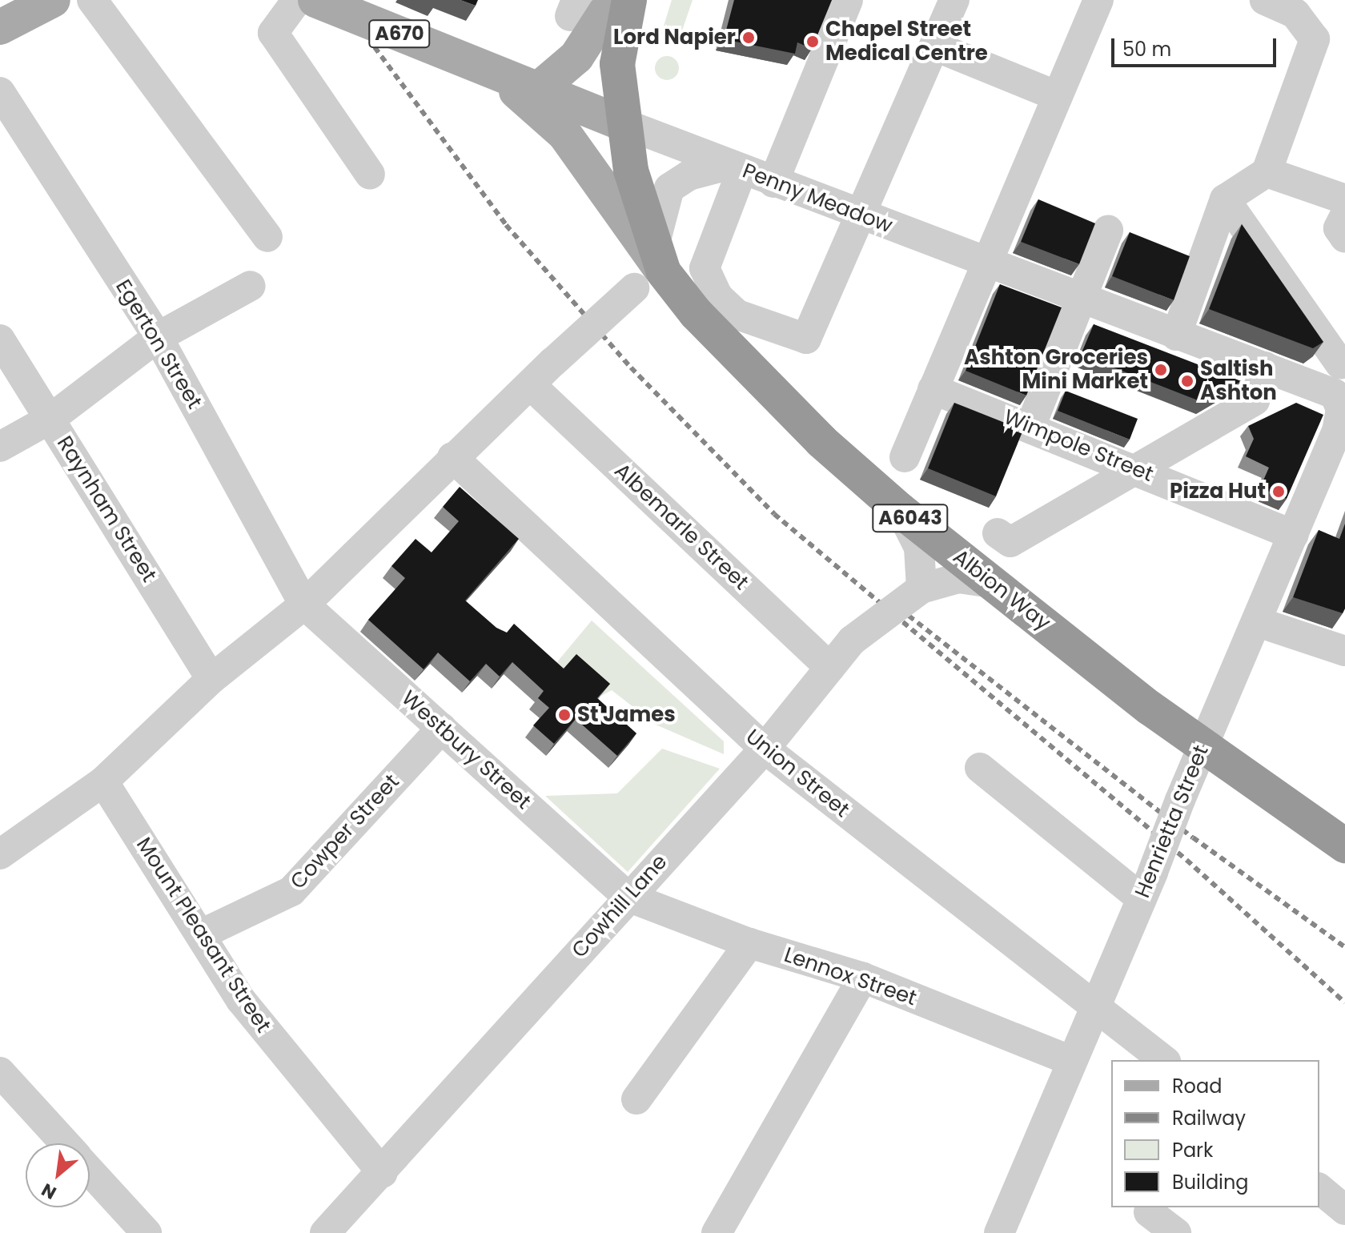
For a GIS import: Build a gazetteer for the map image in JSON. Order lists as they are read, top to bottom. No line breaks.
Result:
{"streets":{"highway":["A6043","Albion Way"],"main road":["A670","Penny Meadow"],"street":["Egerton Street","Wimpole Street","Raynham Street","Albemarle Street","Westbury Street","Union Street","Henrietta Street","Cowper Street","Cowhill Lane","Mount Pleasant Street","Lennox Street"]},"crossings":[["Penny Meadow","Albion Way"],["Penny Meadow","Henrietta Street"],["Egerton Street","Westbury Street"],["Wimpole Street","Henrietta Street"],["Albemarle Street","Cowhill Lane"],["Albion Way","Henrietta Street"],["Albion Way","Cowhill Lane"],["Westbury Street","Cowper Street"],["Westbury Street","Cowhill Lane"],["Westbury Street","Lennox Street"],["Union Street","Henrietta Street"],["Union Street","Cowhill Lane"],["Henrietta Street","Lennox Street"],["Cowper Street","Mount Pleasant Street"],["Cowhill Lane","Mount Pleasant Street"],["Cowhill Lane","Lennox Street"]],"places":["Lord Napier","Chapel Street Medical Centre","Ashton Groceries Mini Market","Saltish Ashton","Pizza Hut","St James"],"legend":["Road","Railway","Park","Building"],"scale_bar":"50 m","north":"bottom left"}
